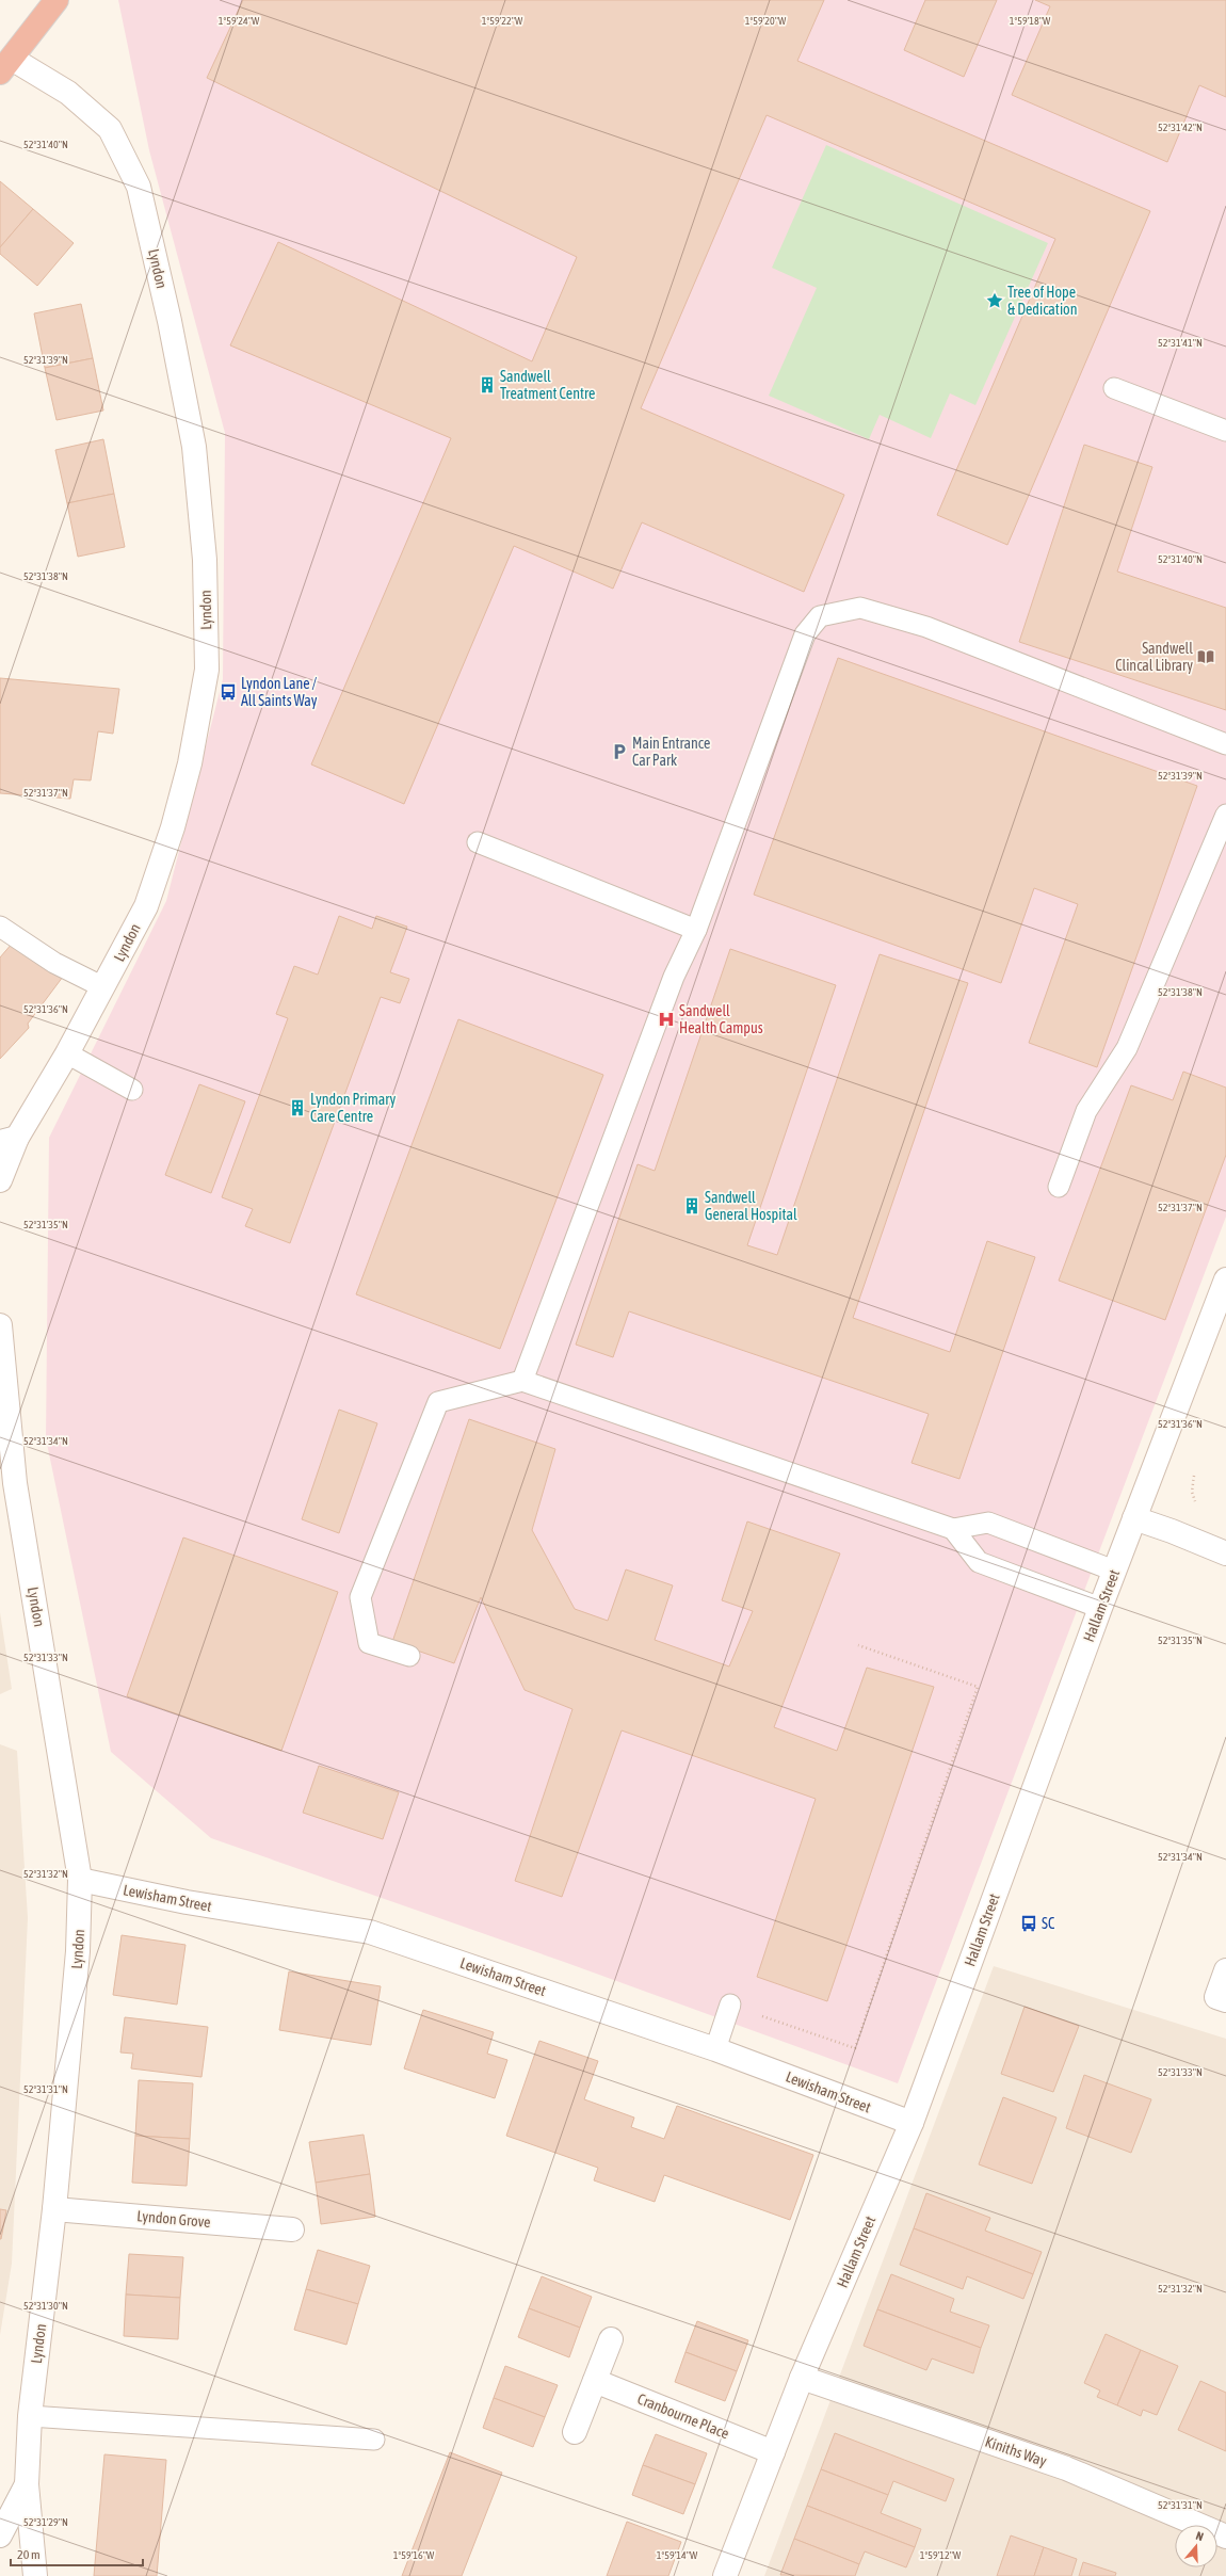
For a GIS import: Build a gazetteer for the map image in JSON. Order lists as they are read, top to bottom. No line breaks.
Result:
{"streets":{"street":["Lyndon","Hallam Street","Lewisham Street","Lyndon Grove","Cranbourne Place","Kiniths Way"]},"crossings":[["Lyndon","Lewisham Street"],["Lyndon","Lyndon Grove"],["Hallam Street","Lewisham Street"],["Hallam Street","Cranbourne Place"],["Hallam Street","Kiniths Way"]],"places":{"place":["Tree of Hope & Dedication"],"building":["Sandwell Treatment Centre","Lyndon Primary Care Centre","Sandwell General Hospital"],"library":["Sandwell Clincal Library"],"bus stop":["Lyndon Lane / All Saints Way","SC"],"parking":["Main Entrance Car Park"],"hospital":["Sandwell Health Campus"]},"scale_bar":"20 m","north":"top","coordinates":["1°59'24\"W","1°59'22\"W","1°59'20\"W","1°59'18\"W","52°31'42\"N","52°31'40\"N","52°31'41\"N","52°31'39\"N","52°31'38\"N","52°31'37\"N","52°31'36\"N","52°31'35\"N","52°31'34\"N","52°31'33\"N","52°31'32\"N","52°31'31\"N","52°31'30\"N","52°31'29\"N","1°59'16\"W","1°59'14\"W","1°59'12\"W"]}
